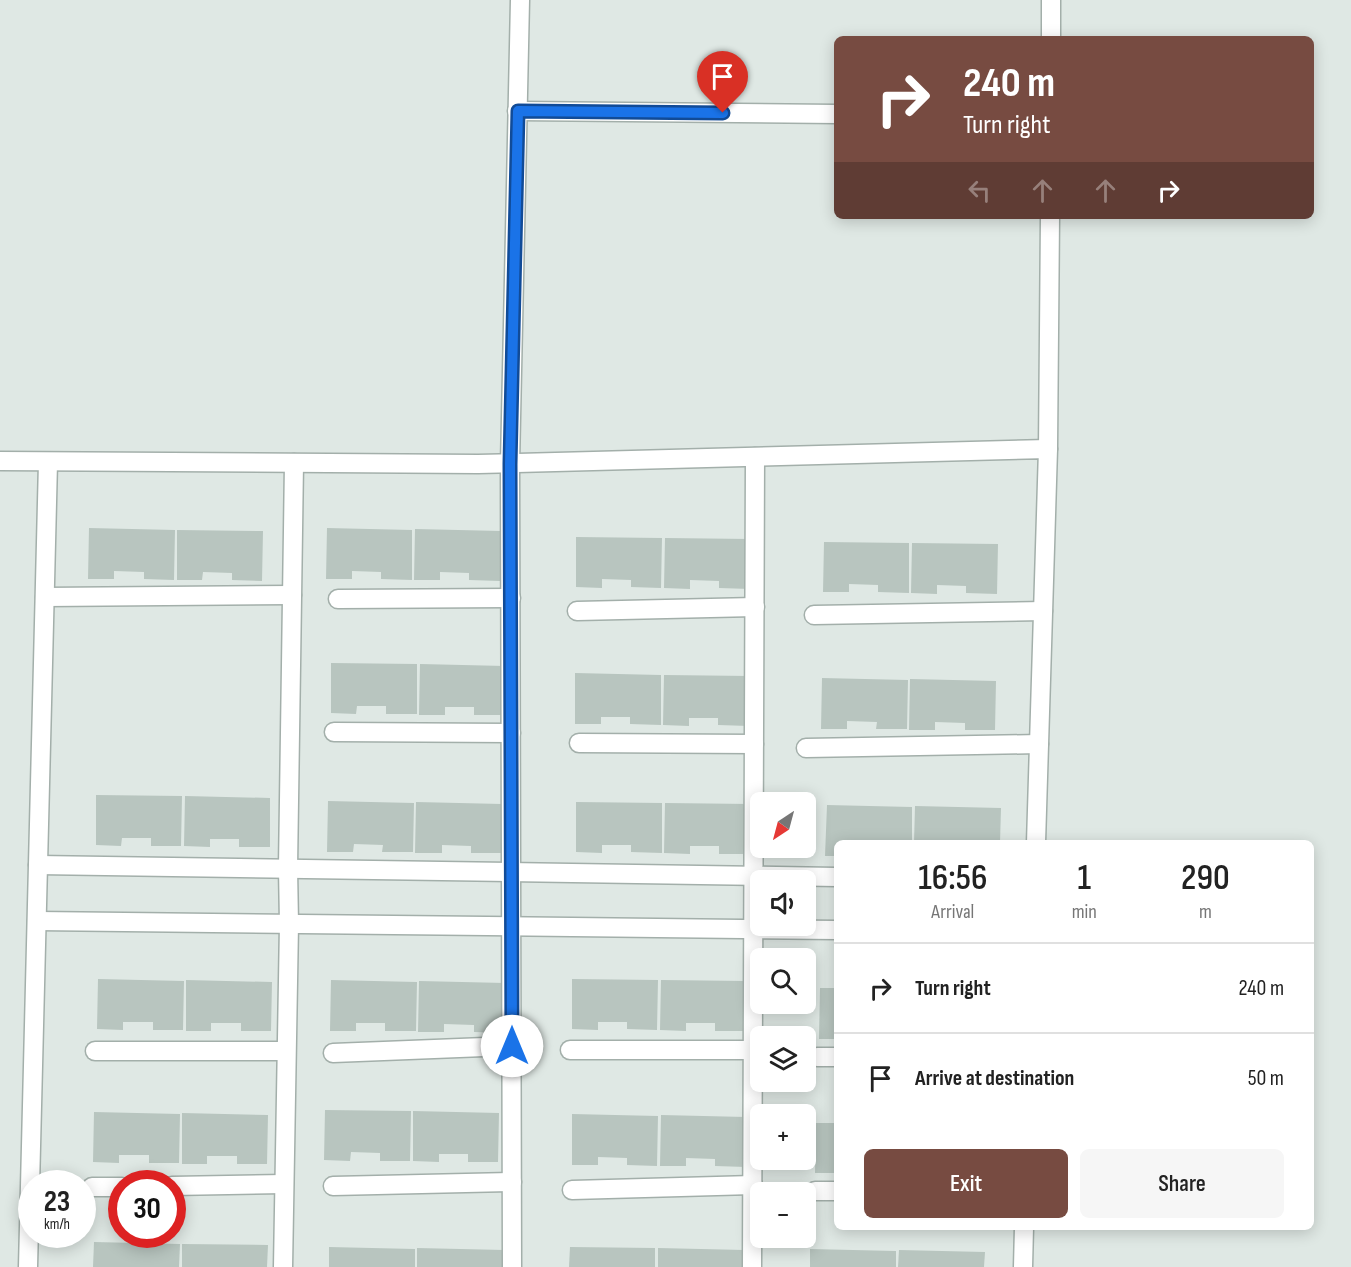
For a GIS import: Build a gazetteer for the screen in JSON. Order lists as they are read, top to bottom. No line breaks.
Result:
{"north":"bottom left","page":{"turn":["240 m","Turn right"],"map_buttons":["+","−"],"eta":["16:56","Arrival","1","min","290","m"],"list":[{"name":"Turn right","value":"240 m"},{"name":"Arrive at destination","value":"50 m"}],"buttons":["Exit","Share"],"speed":"23 km/h","limit":"30"}}
